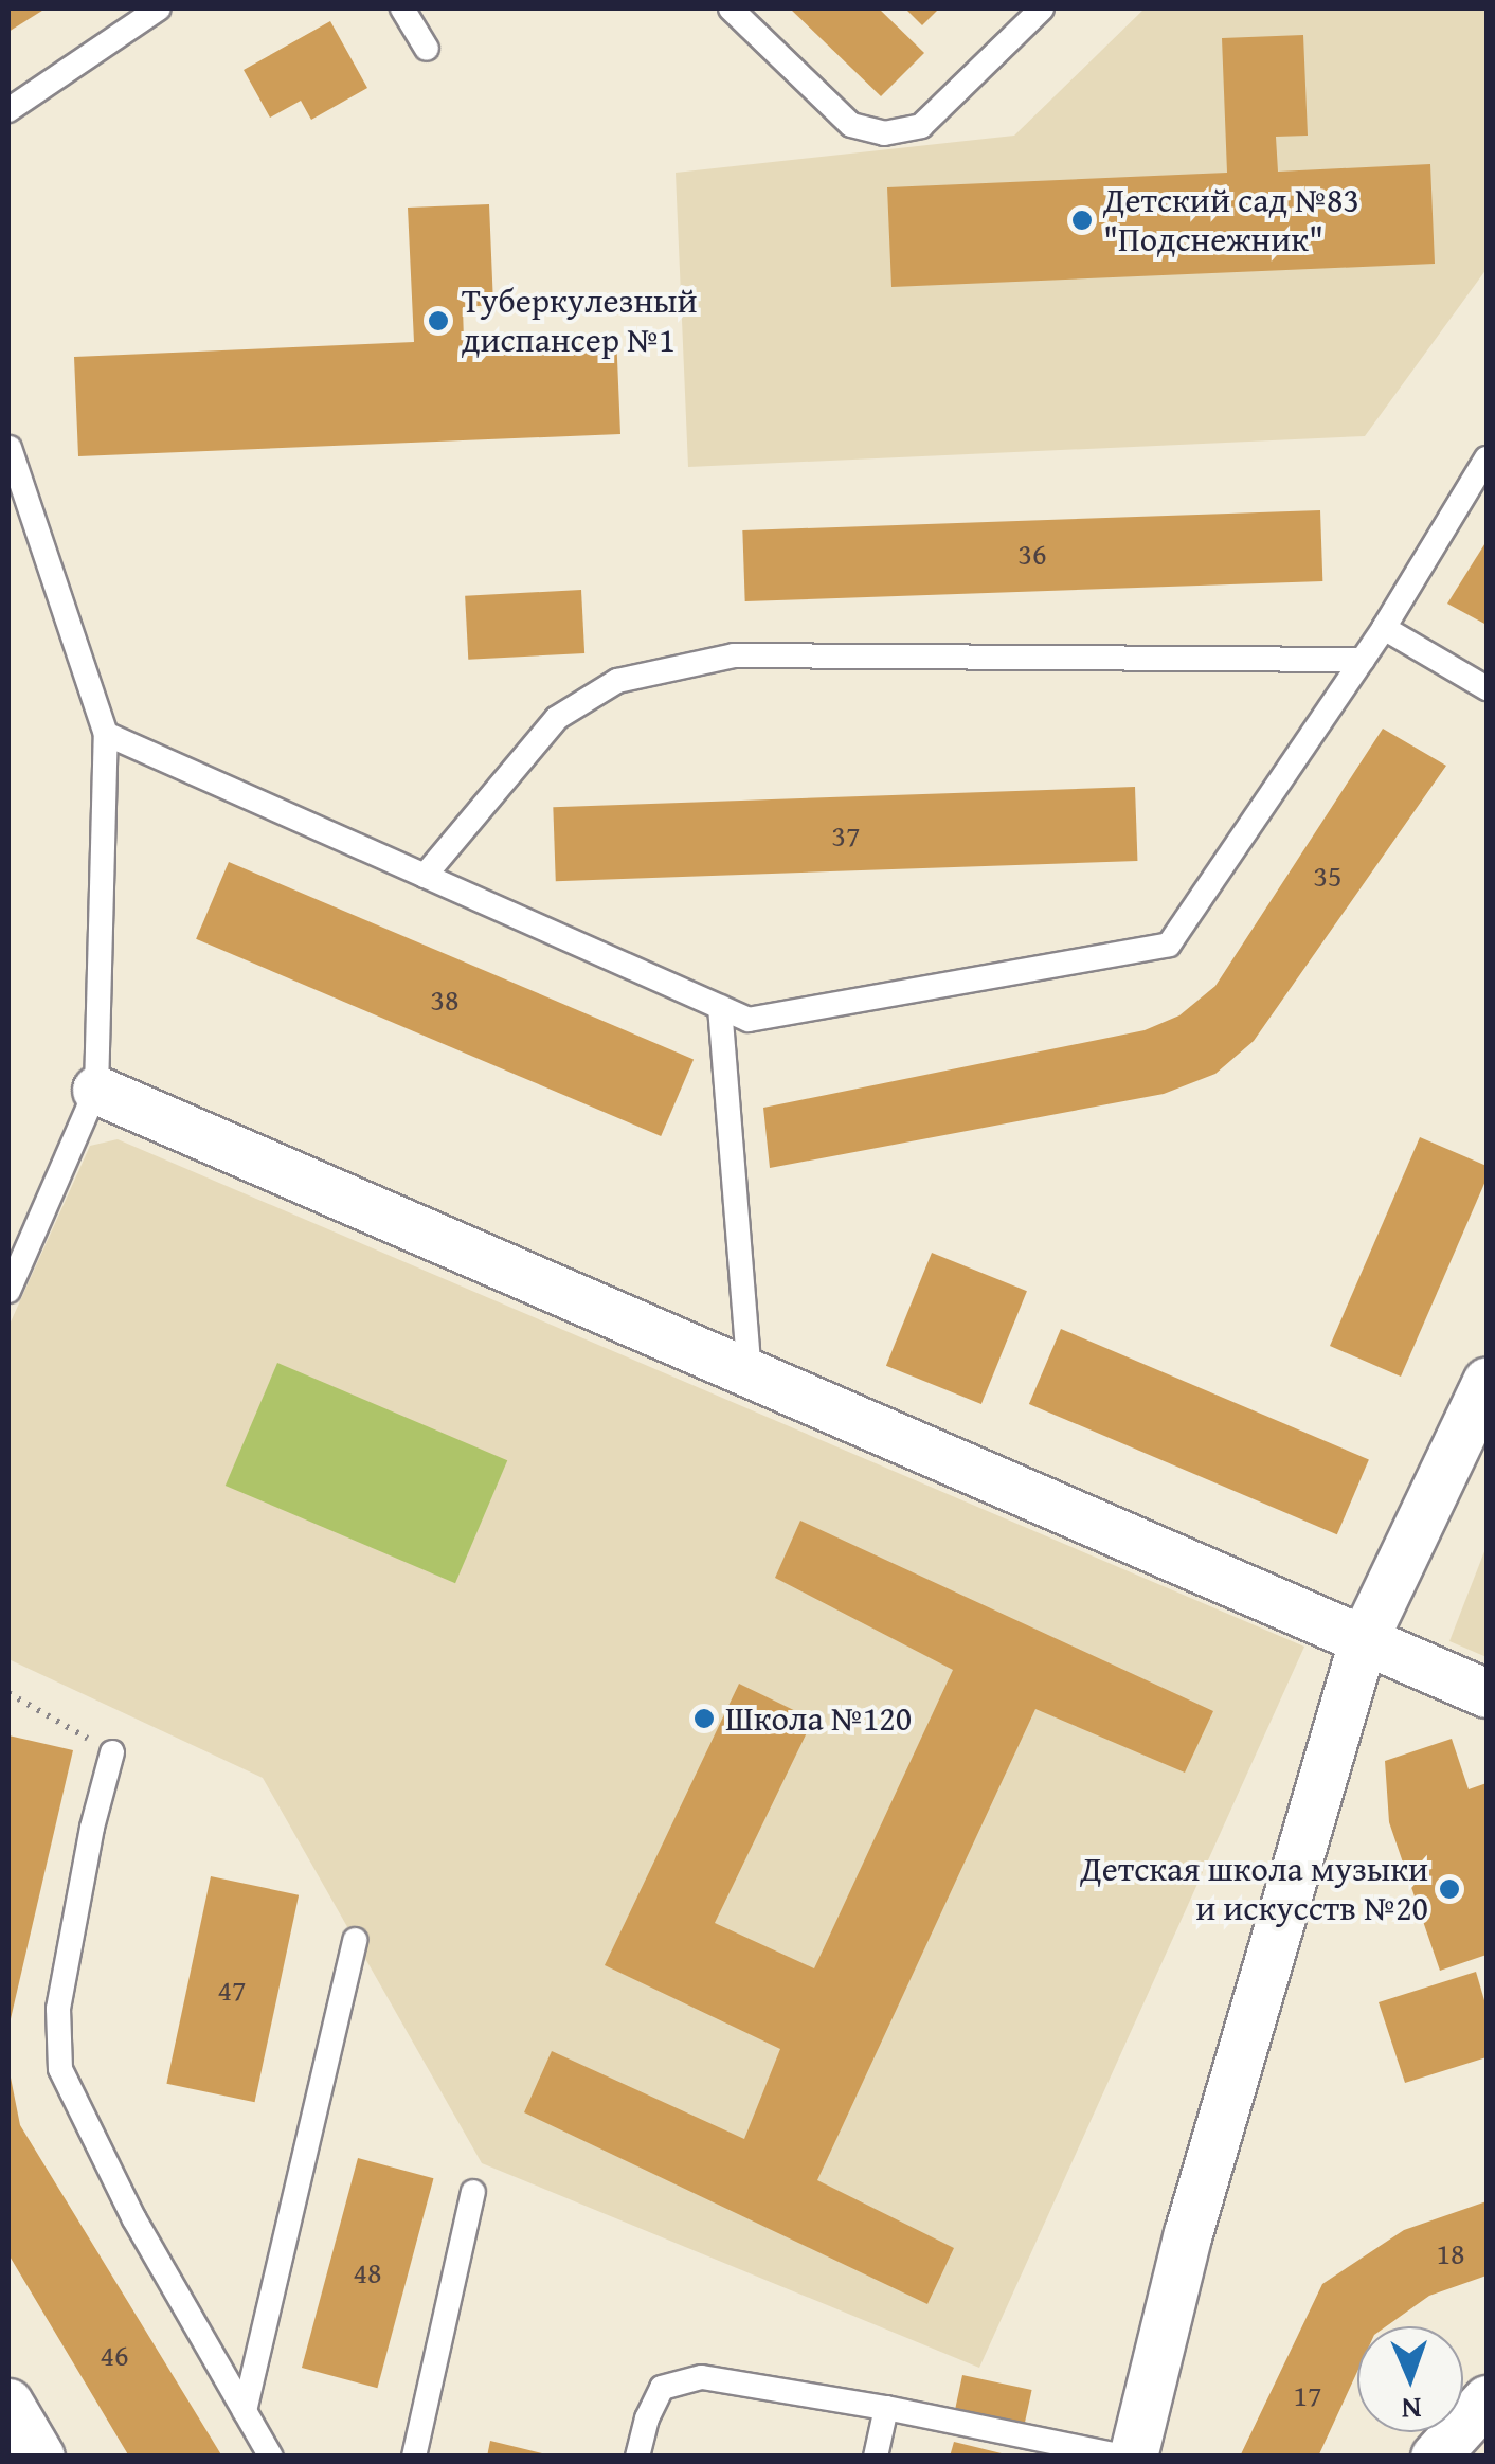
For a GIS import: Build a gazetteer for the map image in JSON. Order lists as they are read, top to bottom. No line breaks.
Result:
{"places":["Детский сад №83 \"Подснежник\"","Туберкулезный диспансер №1","Школа №120","Детская школа музыки и искусств №20"],"house_numbers":["36","37","35","38","47","18","48","46","17"],"north":"bottom"}
